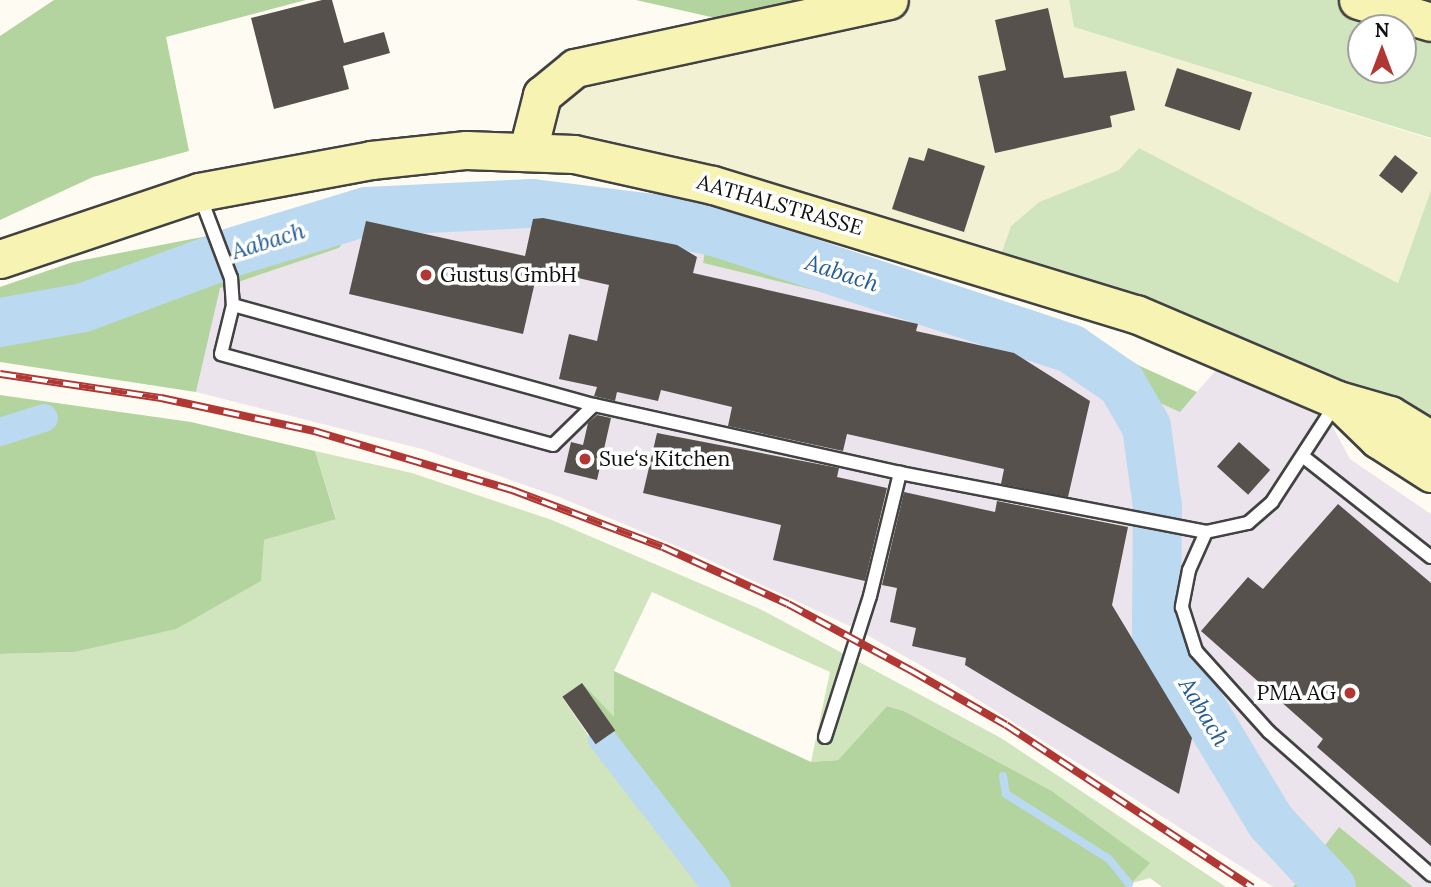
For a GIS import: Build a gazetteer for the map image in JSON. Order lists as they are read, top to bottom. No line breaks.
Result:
{"streets":{"main road":["AATHALSTRASSE"]},"water":["Aabach"],"places":["Gustus GmbH","Sue‘s Kitchen","PMA AG"],"north":"top"}
